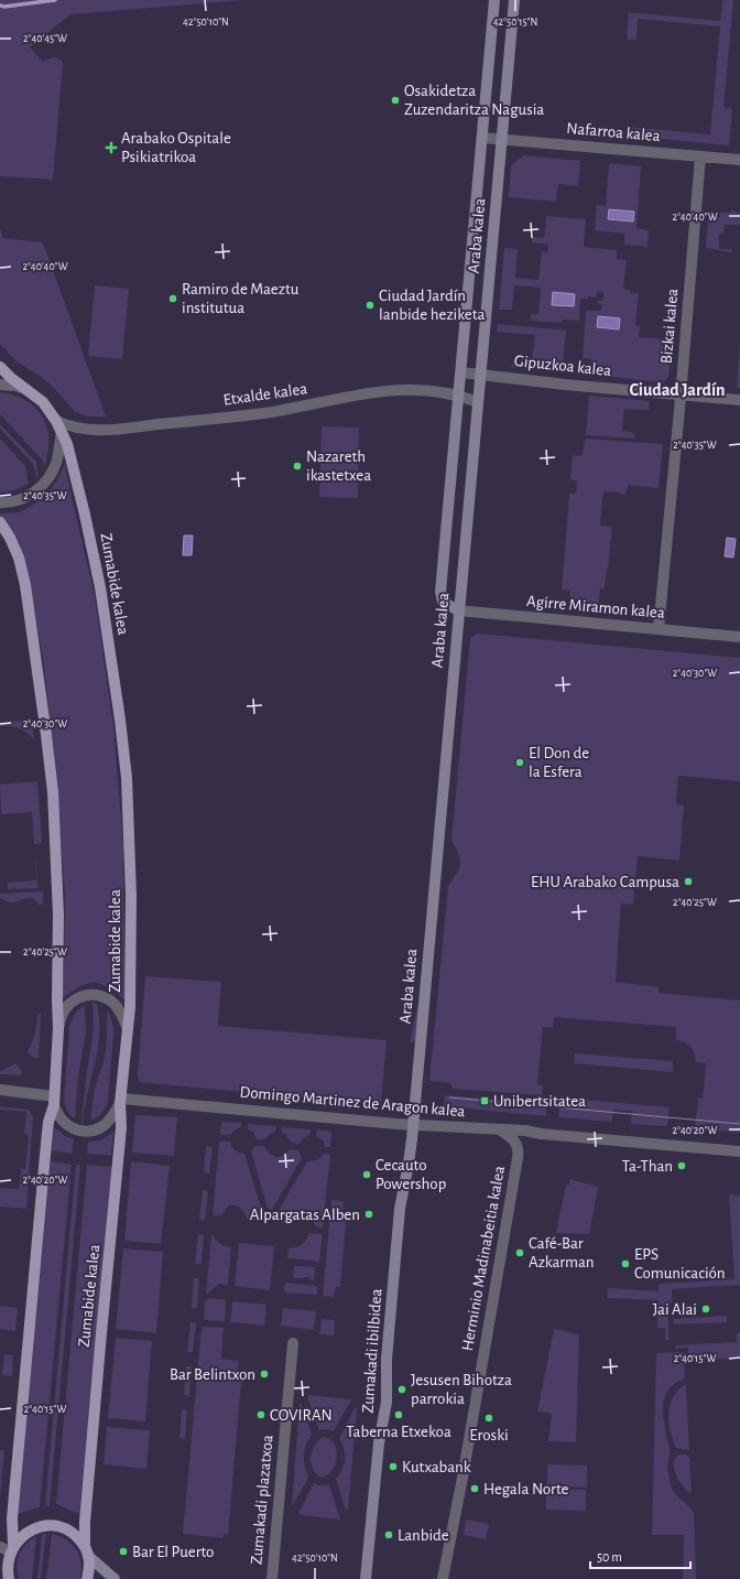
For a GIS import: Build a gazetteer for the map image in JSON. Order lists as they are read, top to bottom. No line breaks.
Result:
{"streets":{"main road":["Zumabide kalea"],"street":["Nafarroa kalea","Araba kalea","Bizkai kalea","Gipuzkoa kalea","Etxalde kalea","Agirre Miramon kalea","Domingo Martinez de Aragon kalea","Herminio Madinabeitia kalea","Zumakadi ibilbidea","Zumakadi plazatxoa"]},"crossings":[["Nafarroa kalea","Araba kalea"],["Nafarroa kalea","Bizkai kalea"],["Araba kalea","Gipuzkoa kalea"],["Araba kalea","Etxalde kalea"],["Araba kalea","Agirre Miramon kalea"],["Araba kalea","Domingo Martinez de Aragon kalea"],["Araba kalea","Zumakadi ibilbidea"],["Bizkai kalea","Gipuzkoa kalea"],["Bizkai kalea","Agirre Miramon kalea"],["Etxalde kalea","Zumabide kalea"],["Zumabide kalea","Domingo Martinez de Aragon kalea"],["Domingo Martinez de Aragon kalea","Herminio Madinabeitia kalea"],["Domingo Martinez de Aragon kalea","Zumakadi ibilbidea"]],"districts":["Ciudad Jardín"],"places":{"other":["Osakidetza Zuzendaritza Nagusia","Ramiro de Maeztu institutua","Ciudad Jardín lanbide heziketa","Nazareth ikastetxea","El Don de la Esfera","EHU Arabako Campusa","Ta-Than","Cecauto Powershop","Alpargatas Alben","Café-Bar Azkarman","EPS Comunicación","Jai Alai","Bar Belintxon","Jesusen Bihotza parrokia","COVIRAN","Taberna Etxekoa","Eroski","Kutxabank","Hegala Norte","Lanbide","Bar El Puerto"],"health":["Arabako Ospitale Psikiatrikoa"],"transit":["Unibertsitatea"]},"scale_bar":"50 m","coordinates":["42°50'10\"N","42°50'15\"N","2°40'45\"W","2°40'40\"W","2°40'35\"W","2°40'30\"W","2°40'25\"W","2°40'20\"W","2°40'15\"W"]}
